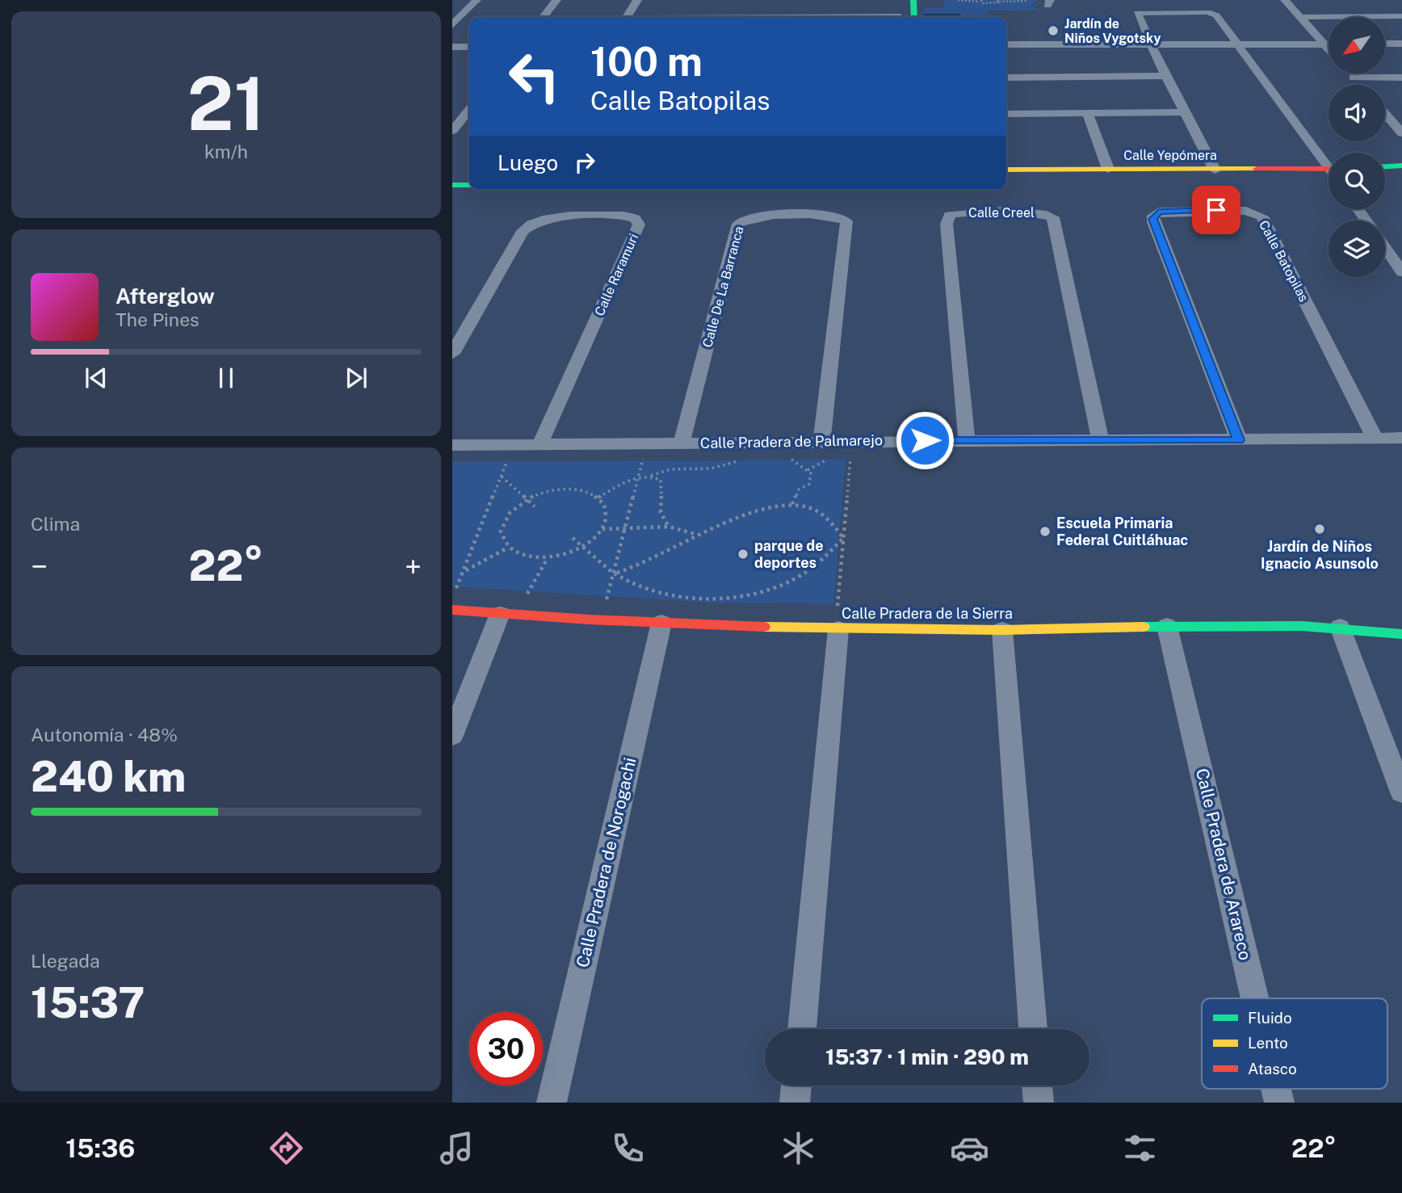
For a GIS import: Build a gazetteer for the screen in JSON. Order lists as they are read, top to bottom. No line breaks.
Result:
{"streets":{"main road":["Calle Yepómera","Calle Pradera de la Sierra"],"street":["Calle Creel","Calle Batopilas","Calle Raramuri","Calle De La Barranca","Calle Pradera de Palmarejo","Calle Pradera de Norogachi","Calle Pradera de Arareco"]},"crossings":[["Calle Creel","Calle Pradera de Palmarejo"],["Calle Batopilas","Calle Pradera de Palmarejo"],["Calle Raramuri","Calle Pradera de Palmarejo"],["Calle De La Barranca","Calle Pradera de Palmarejo"],["Calle Pradera de la Sierra","Calle Pradera de Norogachi"],["Calle Pradera de la Sierra","Calle Pradera de Arareco"]],"places":["Jardín de Niños Vygotsky","Jardín de Niños Ignacio Asunsolo","Escuela Primaria Federal Cuitláhuac","parque de deportes"],"legend":["Fluido","Lento","Atasco"],"north":"bottom left","page":{"tile":[["21","km/h"],"Clima",["Autonomía · 48%","240 km"],["Llegada","15:37"]],"turn":["100 m","Calle Batopilas"],"then":"Luego","song":["Afterglow","The Pines"],"heat":["−","22°","+"],"limit":"30","trip":"15:37 · 1 min · 290 m","tabs":["15:36","22°"]}}
